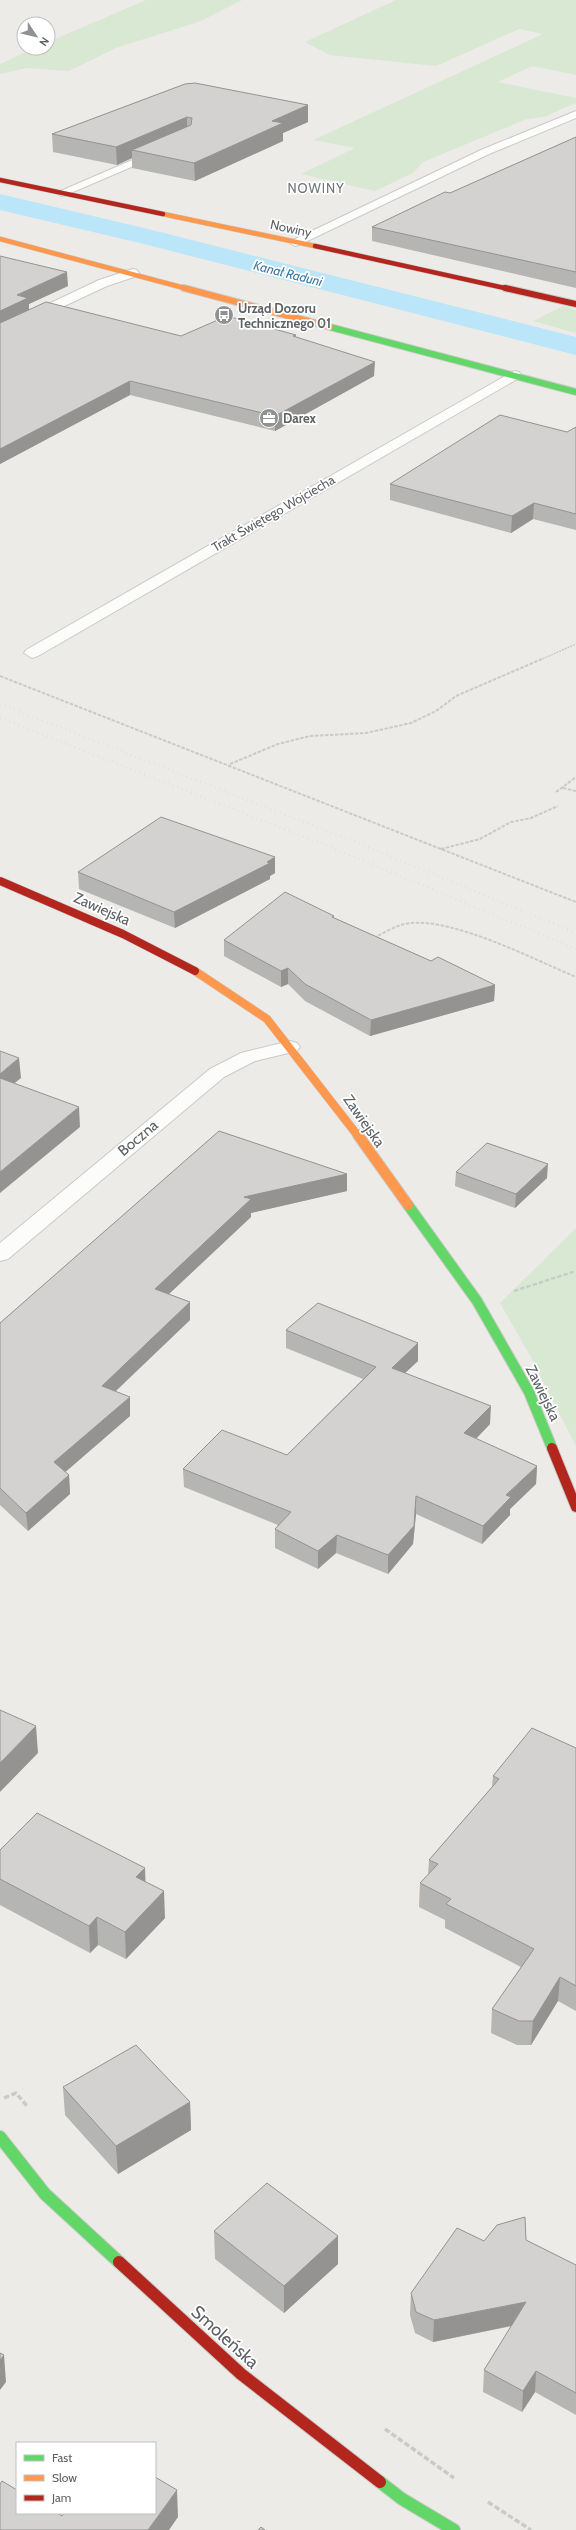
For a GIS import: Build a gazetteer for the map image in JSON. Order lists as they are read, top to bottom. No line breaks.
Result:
{"streets":{"street":["Nowiny","Trakt Świętego Wojciecha","Zawiejska","Boczna","Smoleńska"]},"crossings":[["Zawiejska","Boczna"]],"districts":["NOWINY"],"water":["Kanał Raduni"],"places":{"bus stop":["Urząd Dozoru Technicznego 01"],"office":["Darex"]},"legend":["Fast","Slow","Jam"],"north":"bottom right"}
